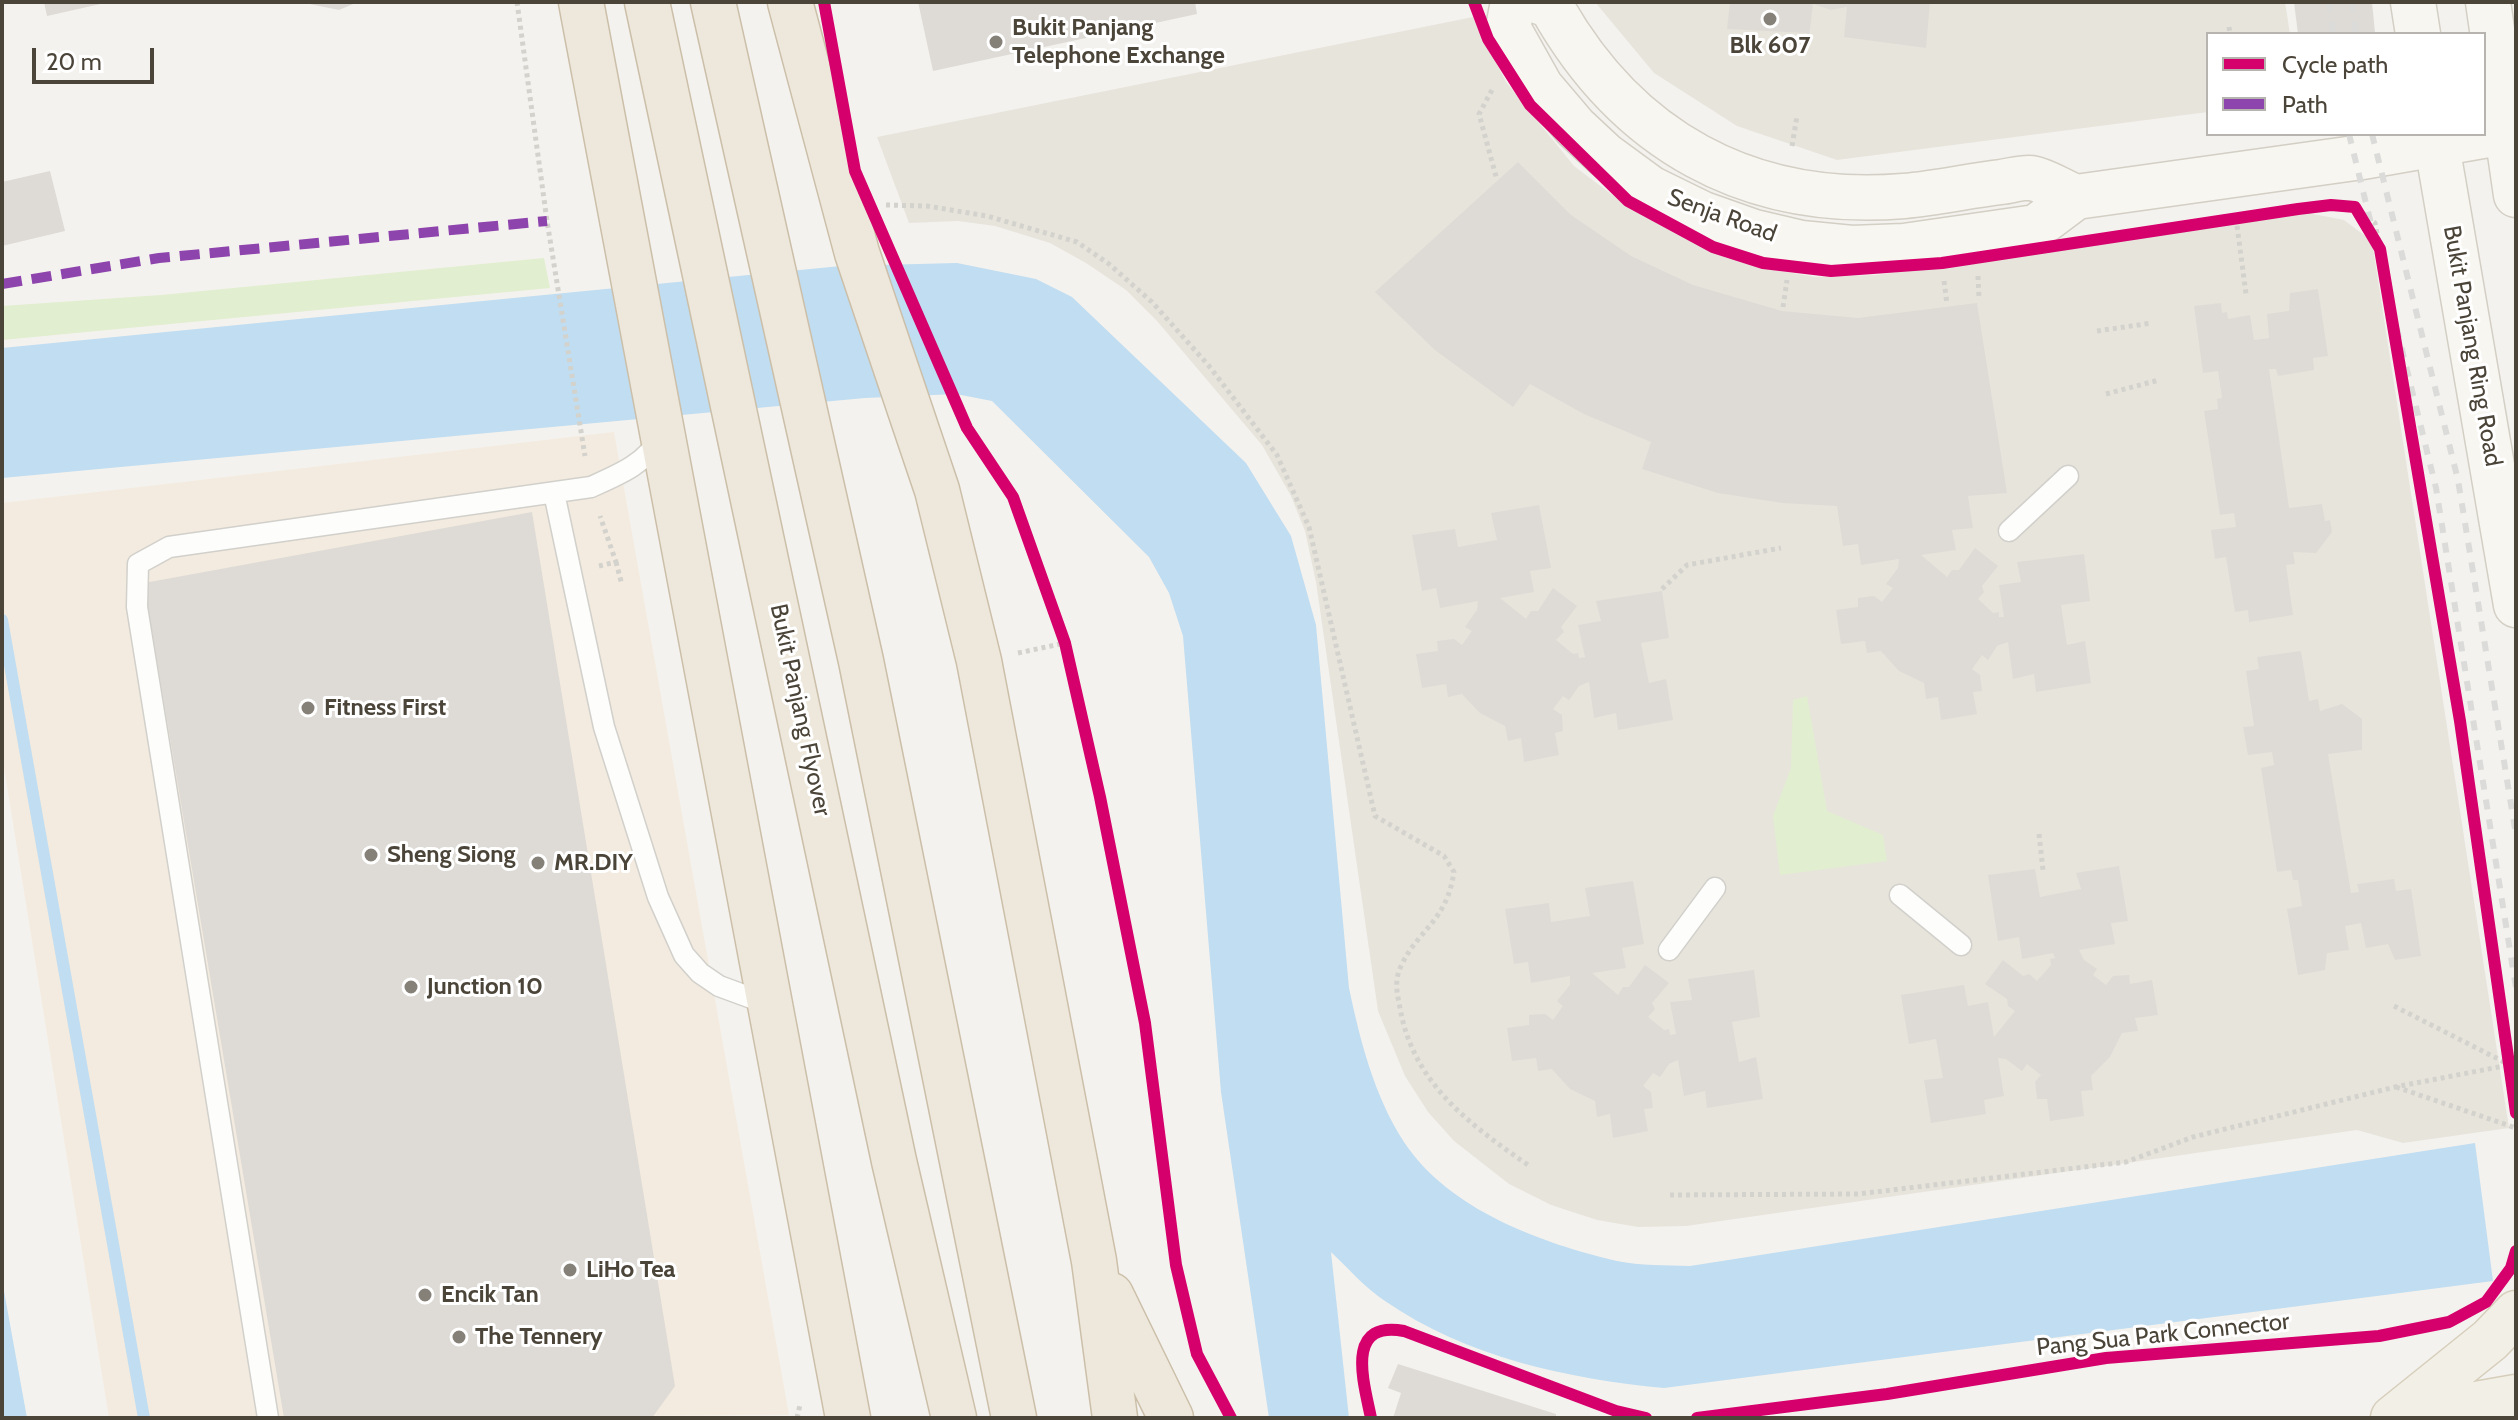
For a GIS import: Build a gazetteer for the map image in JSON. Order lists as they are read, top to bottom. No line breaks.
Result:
{"streets":{"highway":["Bukit Panjang Flyover"],"street":["Senja Road","Bukit Panjang Ring Road"],"cycle path":["Pang Sua Park Connector"]},"crossings":[["Senja Road","Bukit Panjang Ring Road"]],"places":["Blk 607","Bukit Panjang Telephone Exchange","Fitness First","Sheng Siong","MR.DIY","Junction 10","LiHo Tea","Encik Tan","The Tennery"],"legend":["Cycle path","Path"],"scale_bar":"20 m"}
